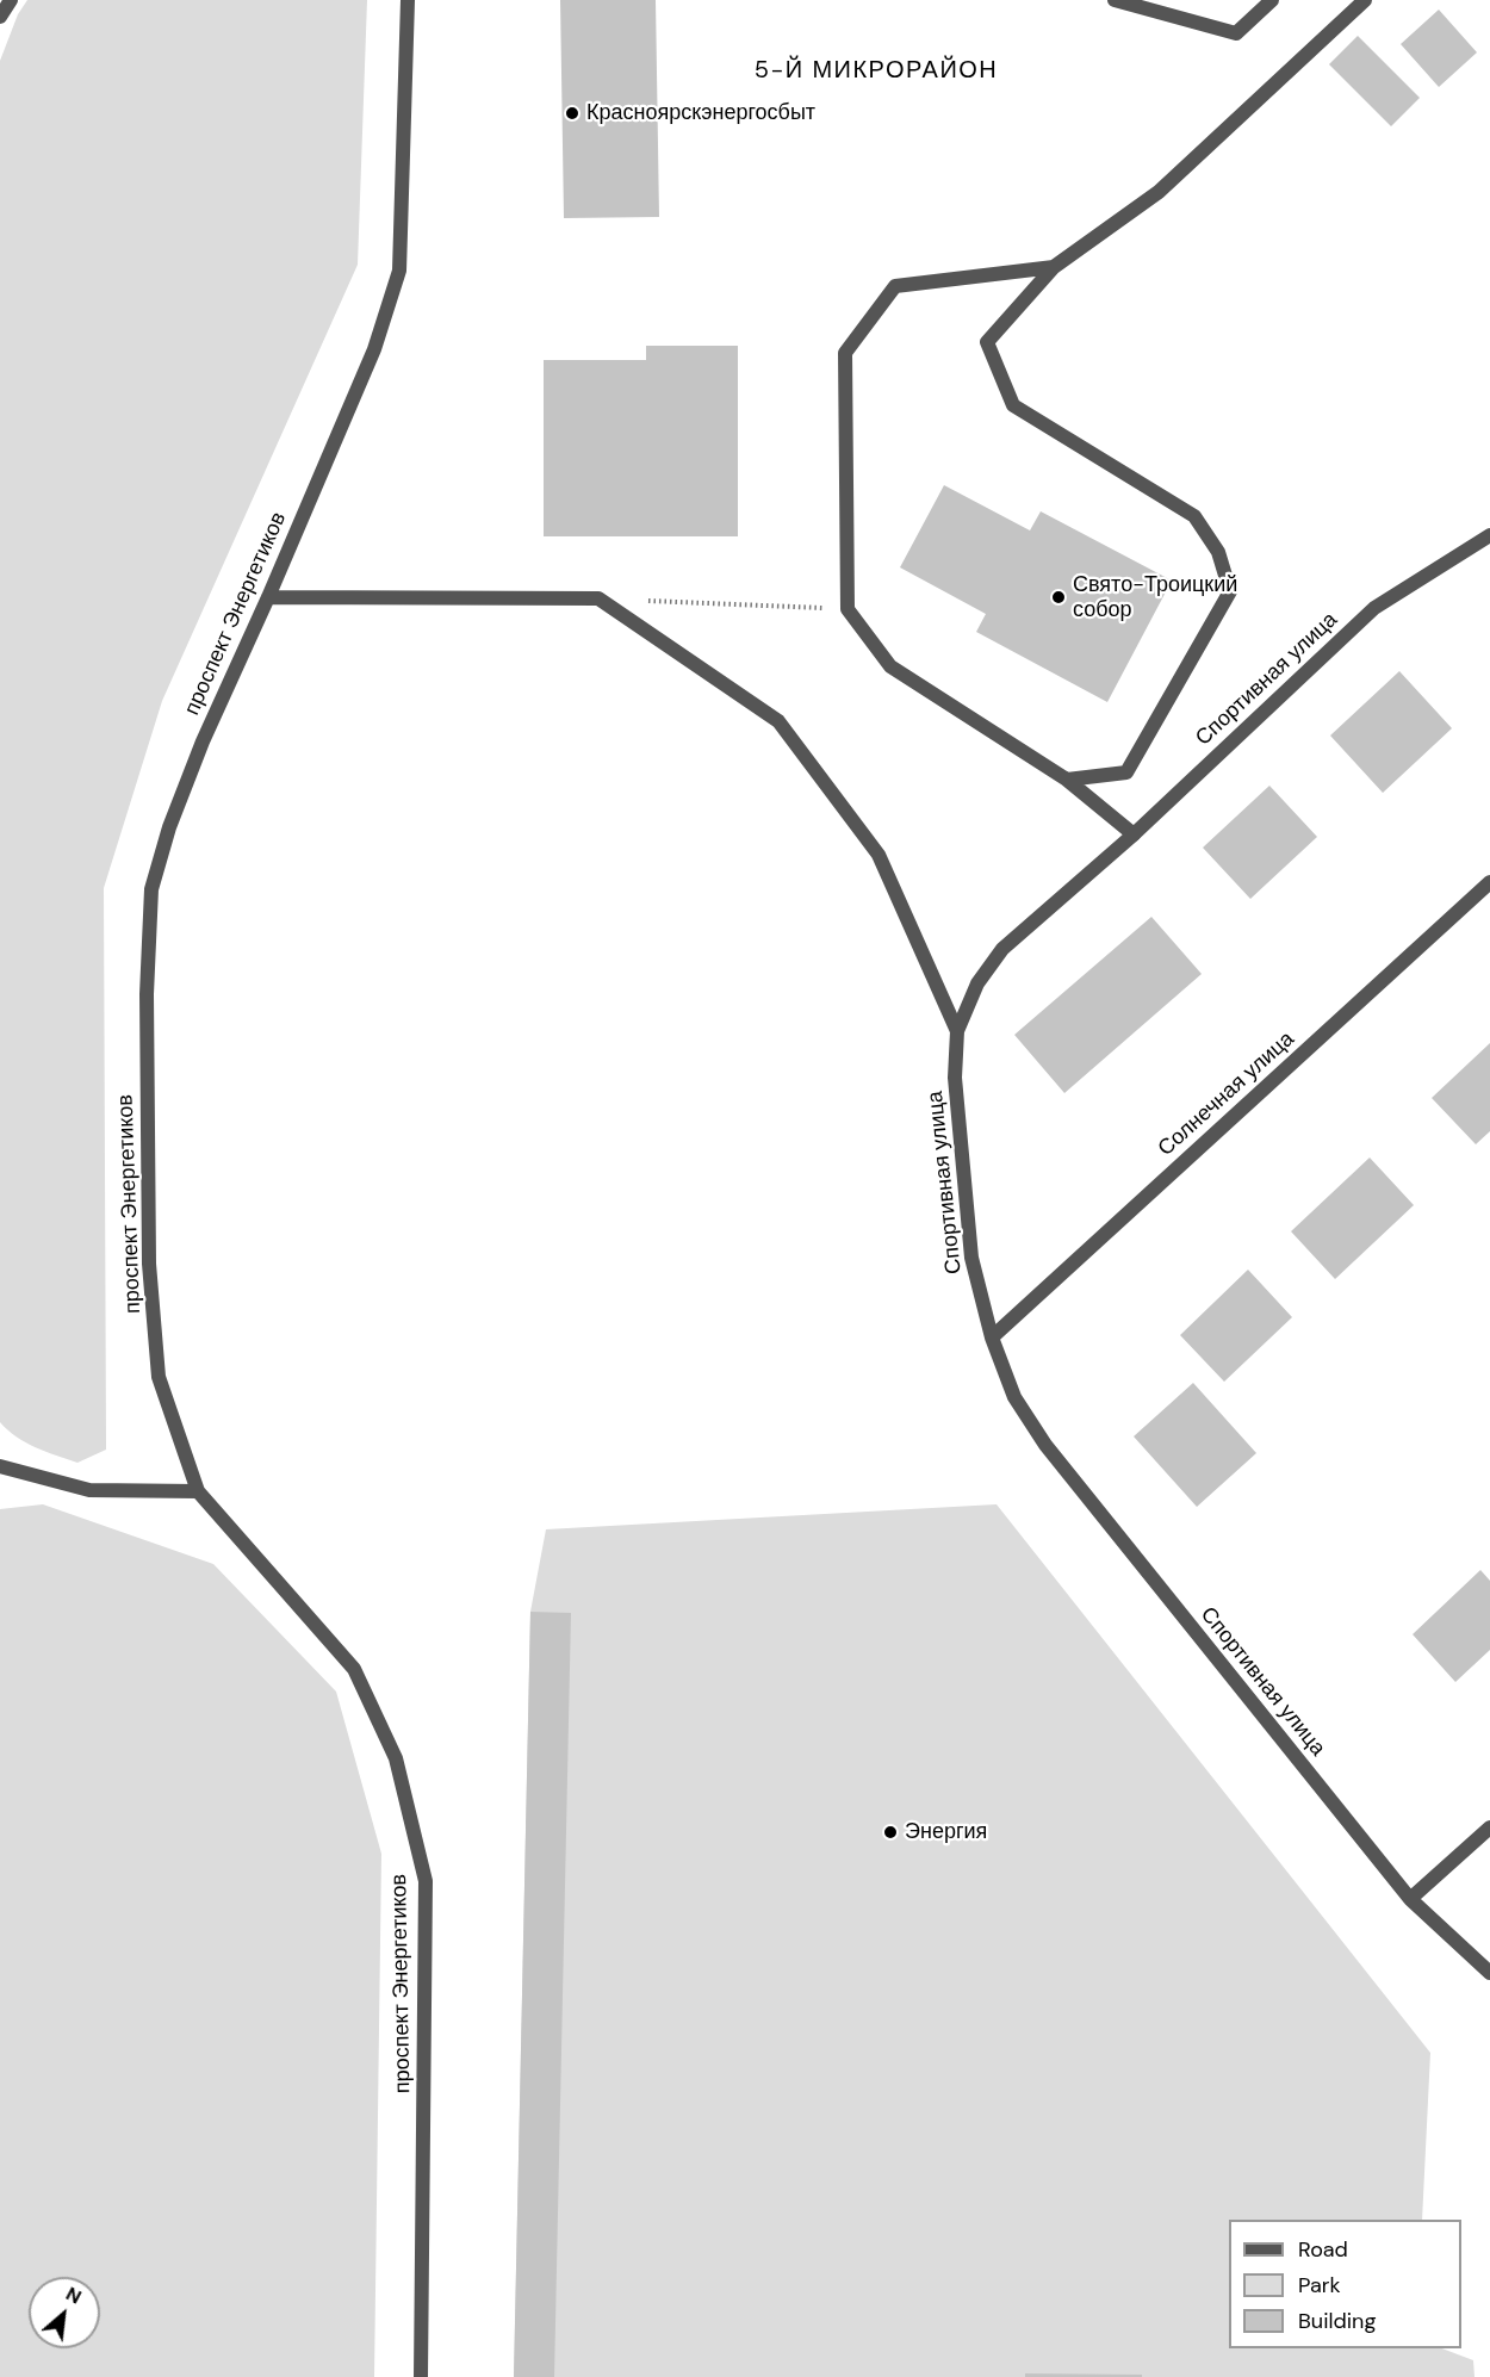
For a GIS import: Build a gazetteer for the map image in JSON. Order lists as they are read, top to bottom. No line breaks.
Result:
{"streets":{"street":["проспект Энергетиков","Спортивная улица","Солнечная улица"]},"crossings":[["Спортивная улица","Солнечная улица"]],"districts":["5-Й МИКРОРАЙОН"],"places":["Красноярскэнергосбыт","Свято-Троицкий собор","Энергия"],"legend":["Road","Park","Building"],"north":"top right"}
